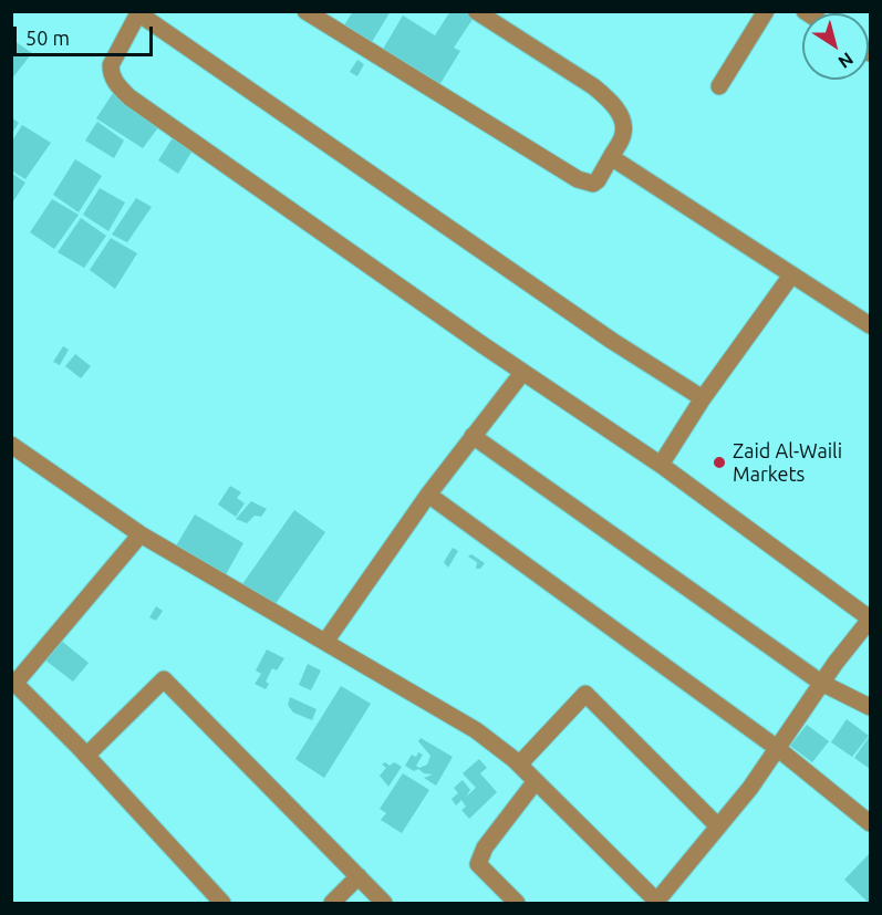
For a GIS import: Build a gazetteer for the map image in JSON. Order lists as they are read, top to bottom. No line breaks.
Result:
{"places":["Zaid Al-Waili Markets"],"scale_bar":"50 m","north":"bottom right"}
